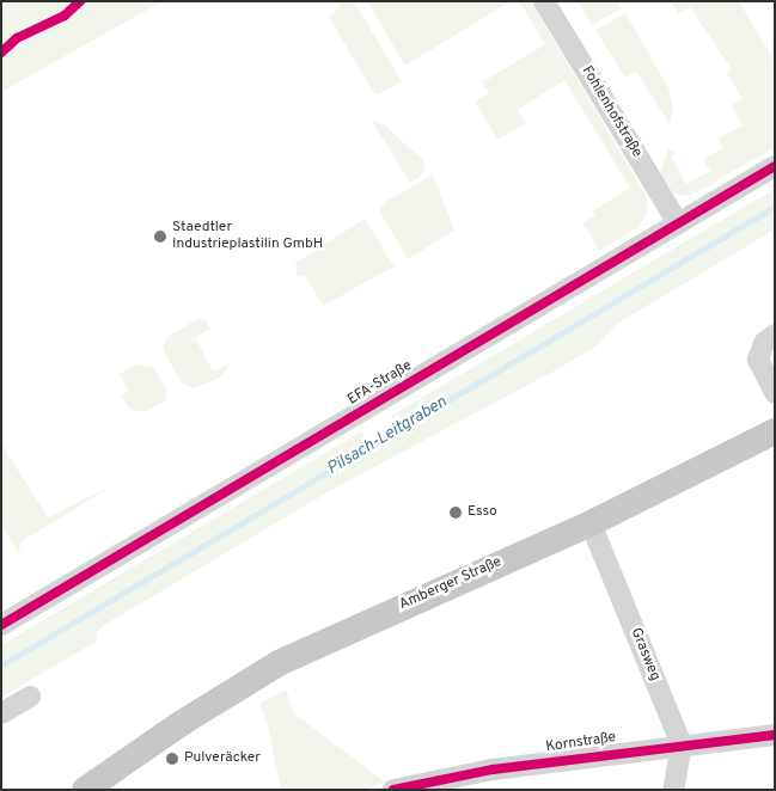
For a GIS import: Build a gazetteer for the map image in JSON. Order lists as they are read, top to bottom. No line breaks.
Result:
{"streets":{"main road":["Amberger Straße"],"street":["Fohlenhofstraße","EFA-Straße","Grasweg","Kornstraße"]},"crossings":[["Fohlenhofstraße","EFA-Straße"],["Amberger Straße","Grasweg"],["Grasweg","Kornstraße"]],"water":["Pilsach-Leitgraben"],"places":["Staedtler Industrieplastilin GmbH","Esso","Pulveräcker"]}
